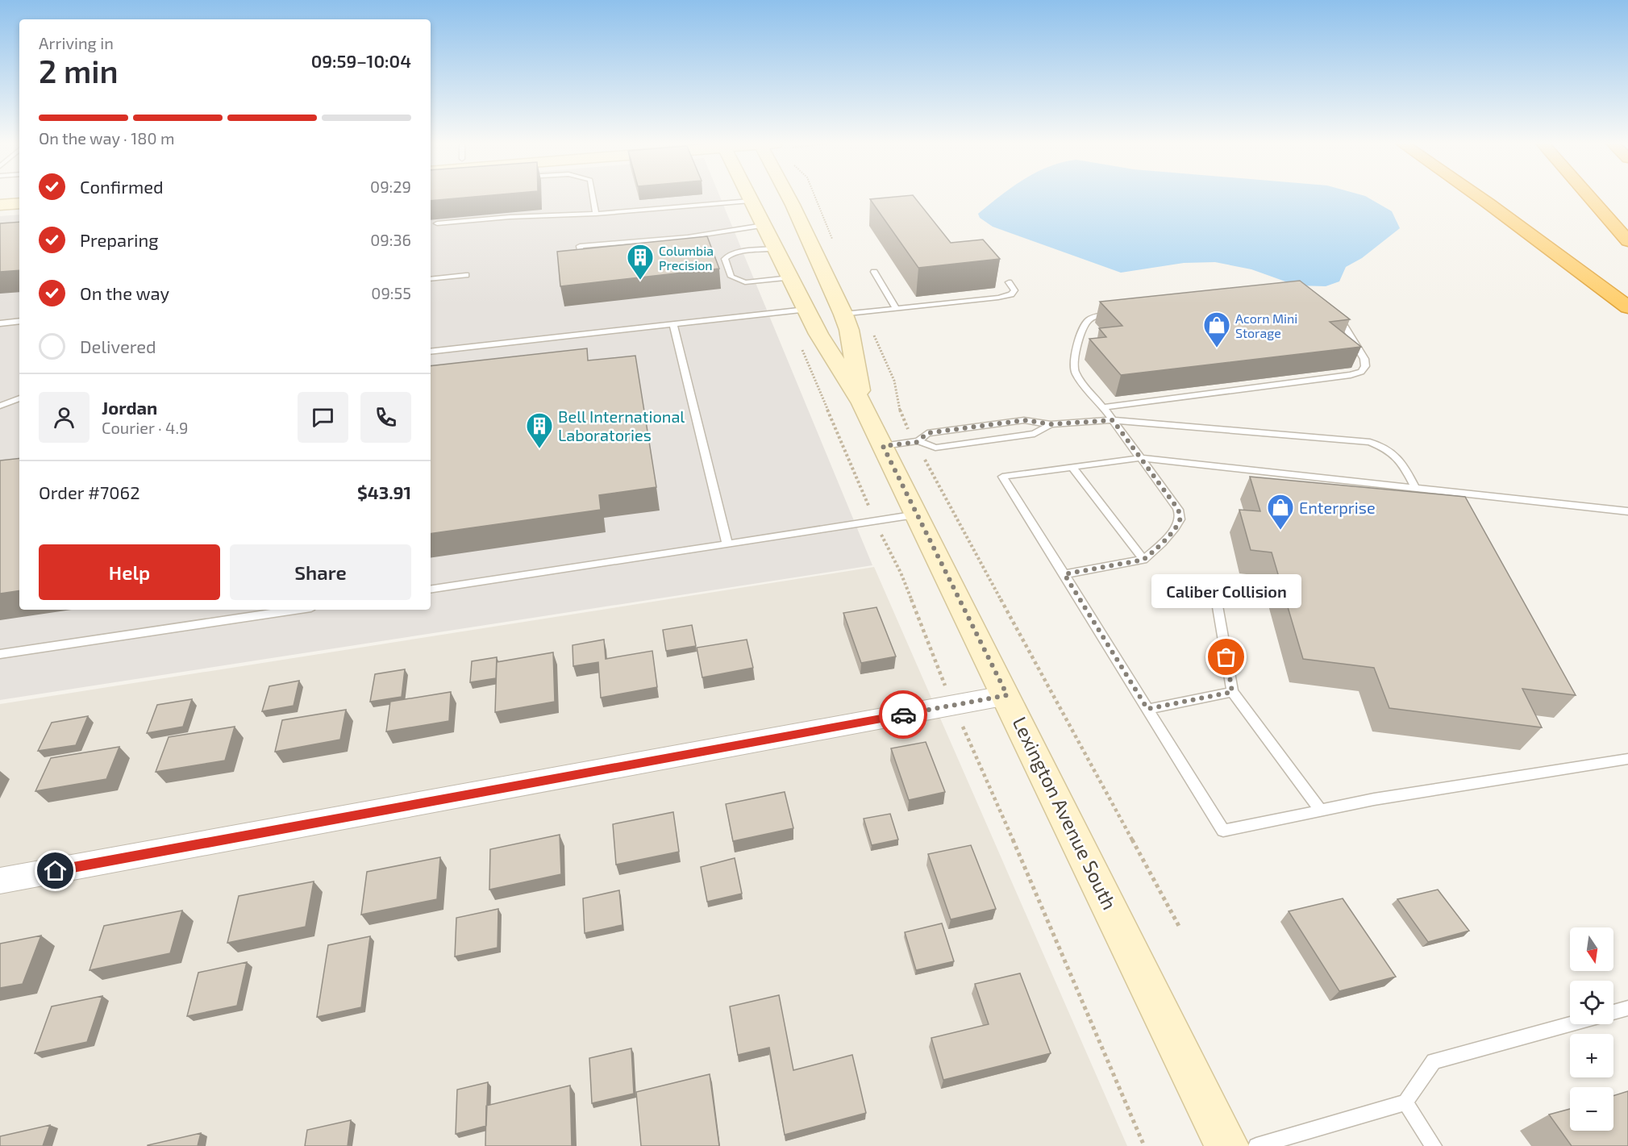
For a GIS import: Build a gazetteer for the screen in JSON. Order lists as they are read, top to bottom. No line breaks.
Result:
{"streets":{"street":["Lexington Avenue South"]},"places":{"building":["Columbia Precision","Bell International Laboratories"],"shop":["Acorn Mini Storage","Enterprise"],"other":["Caliber Collision"]},"north":"bottom","page":{"heading":["2 min","Arriving in","09:59–10:04"],"panel":["Jordan","Courier · 4.9","Order #7062","$43.91"],"bar":"On the way · 180 m","list":[["Confirmed","09:29"],["Preparing","09:36"],["On the way","09:55"],"Delivered"],"buttons":["Help","Share"],"bubble":"Caliber Collision","map_buttons":["+","−"]}}
